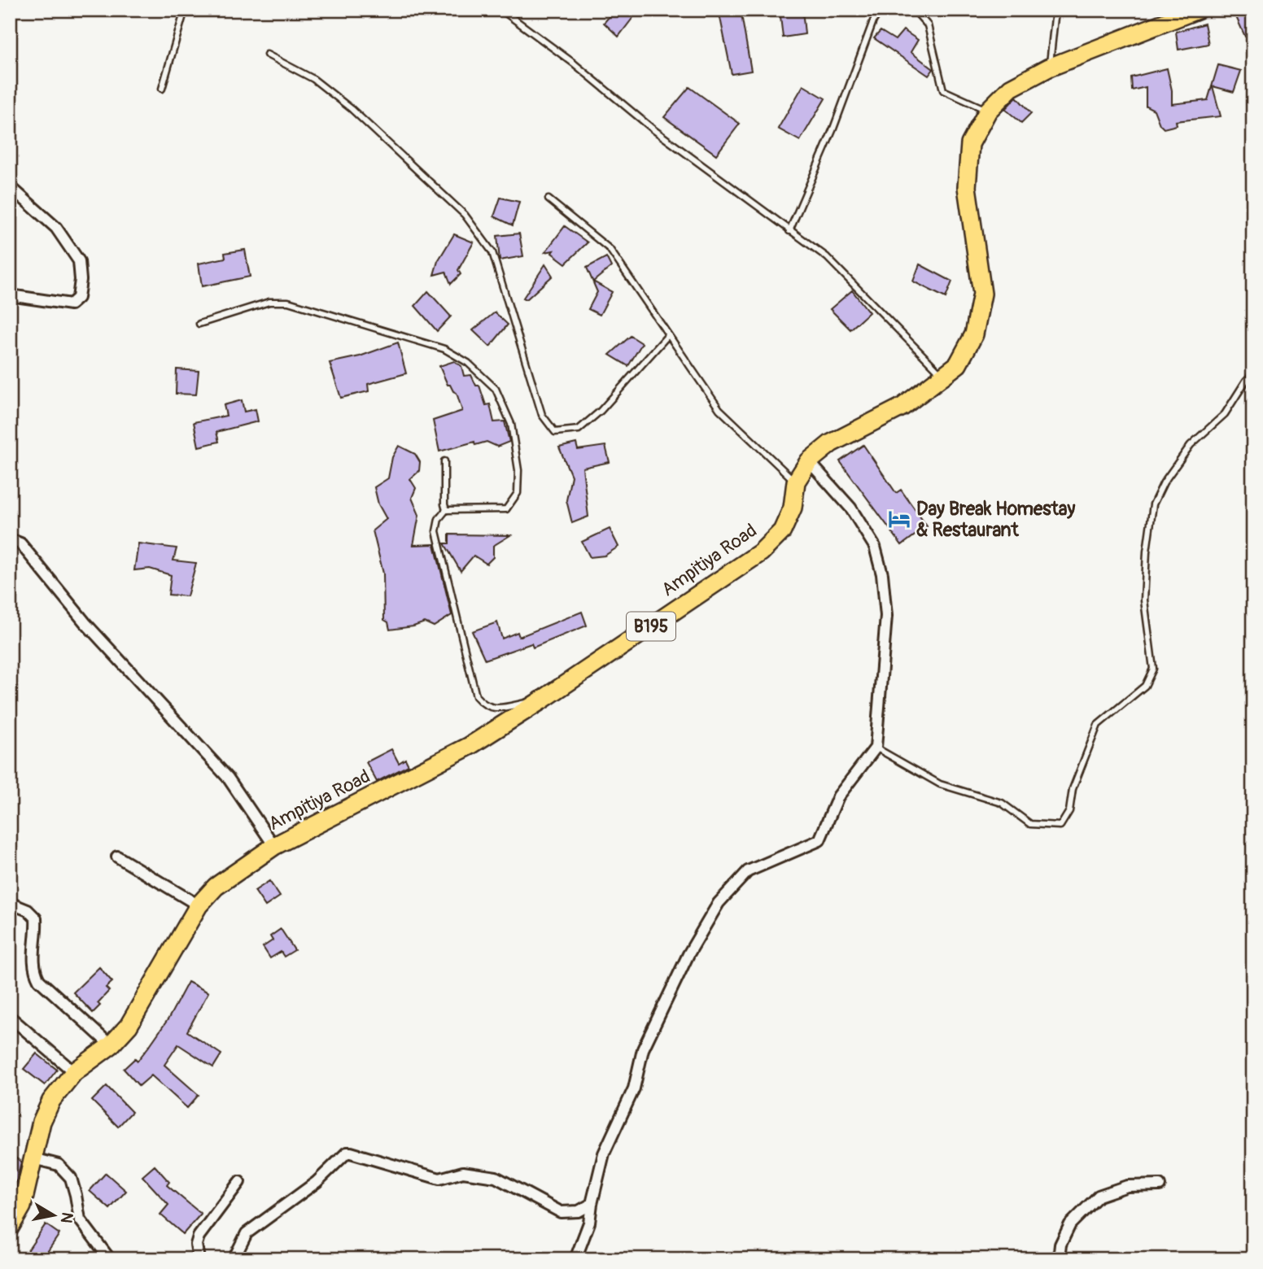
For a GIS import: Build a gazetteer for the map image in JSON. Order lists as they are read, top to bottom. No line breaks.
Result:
{"streets":{"main road":["Ampitiya Road","B195"]},"places":{"hotel":["Day Break Homestay & Restaurant"]},"north":"right"}
